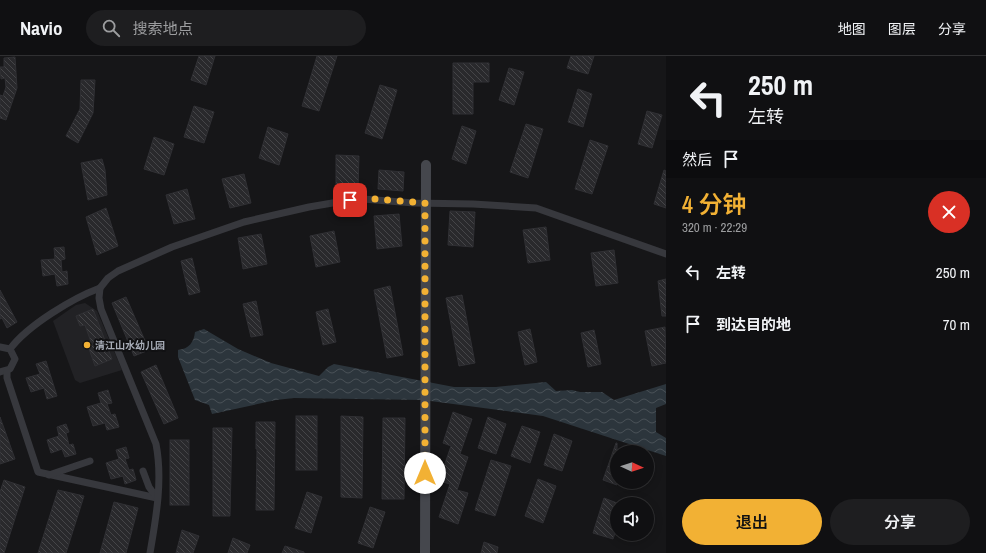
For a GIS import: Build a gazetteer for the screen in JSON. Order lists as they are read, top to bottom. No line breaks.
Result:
{"places":["清江山水幼儿园"],"north":"right","page":{"header":"Navio","search":"搜索地点","nav":["地图","图层","分享"],"turn":["250 m","左转"],"then":"然后","heading":["4 分钟","320 m · 22:29"],"list":[{"name":"左转","value":"250 m"},{"name":"到达目的地","value":"70 m"}],"buttons":["退出","分享"]}}
